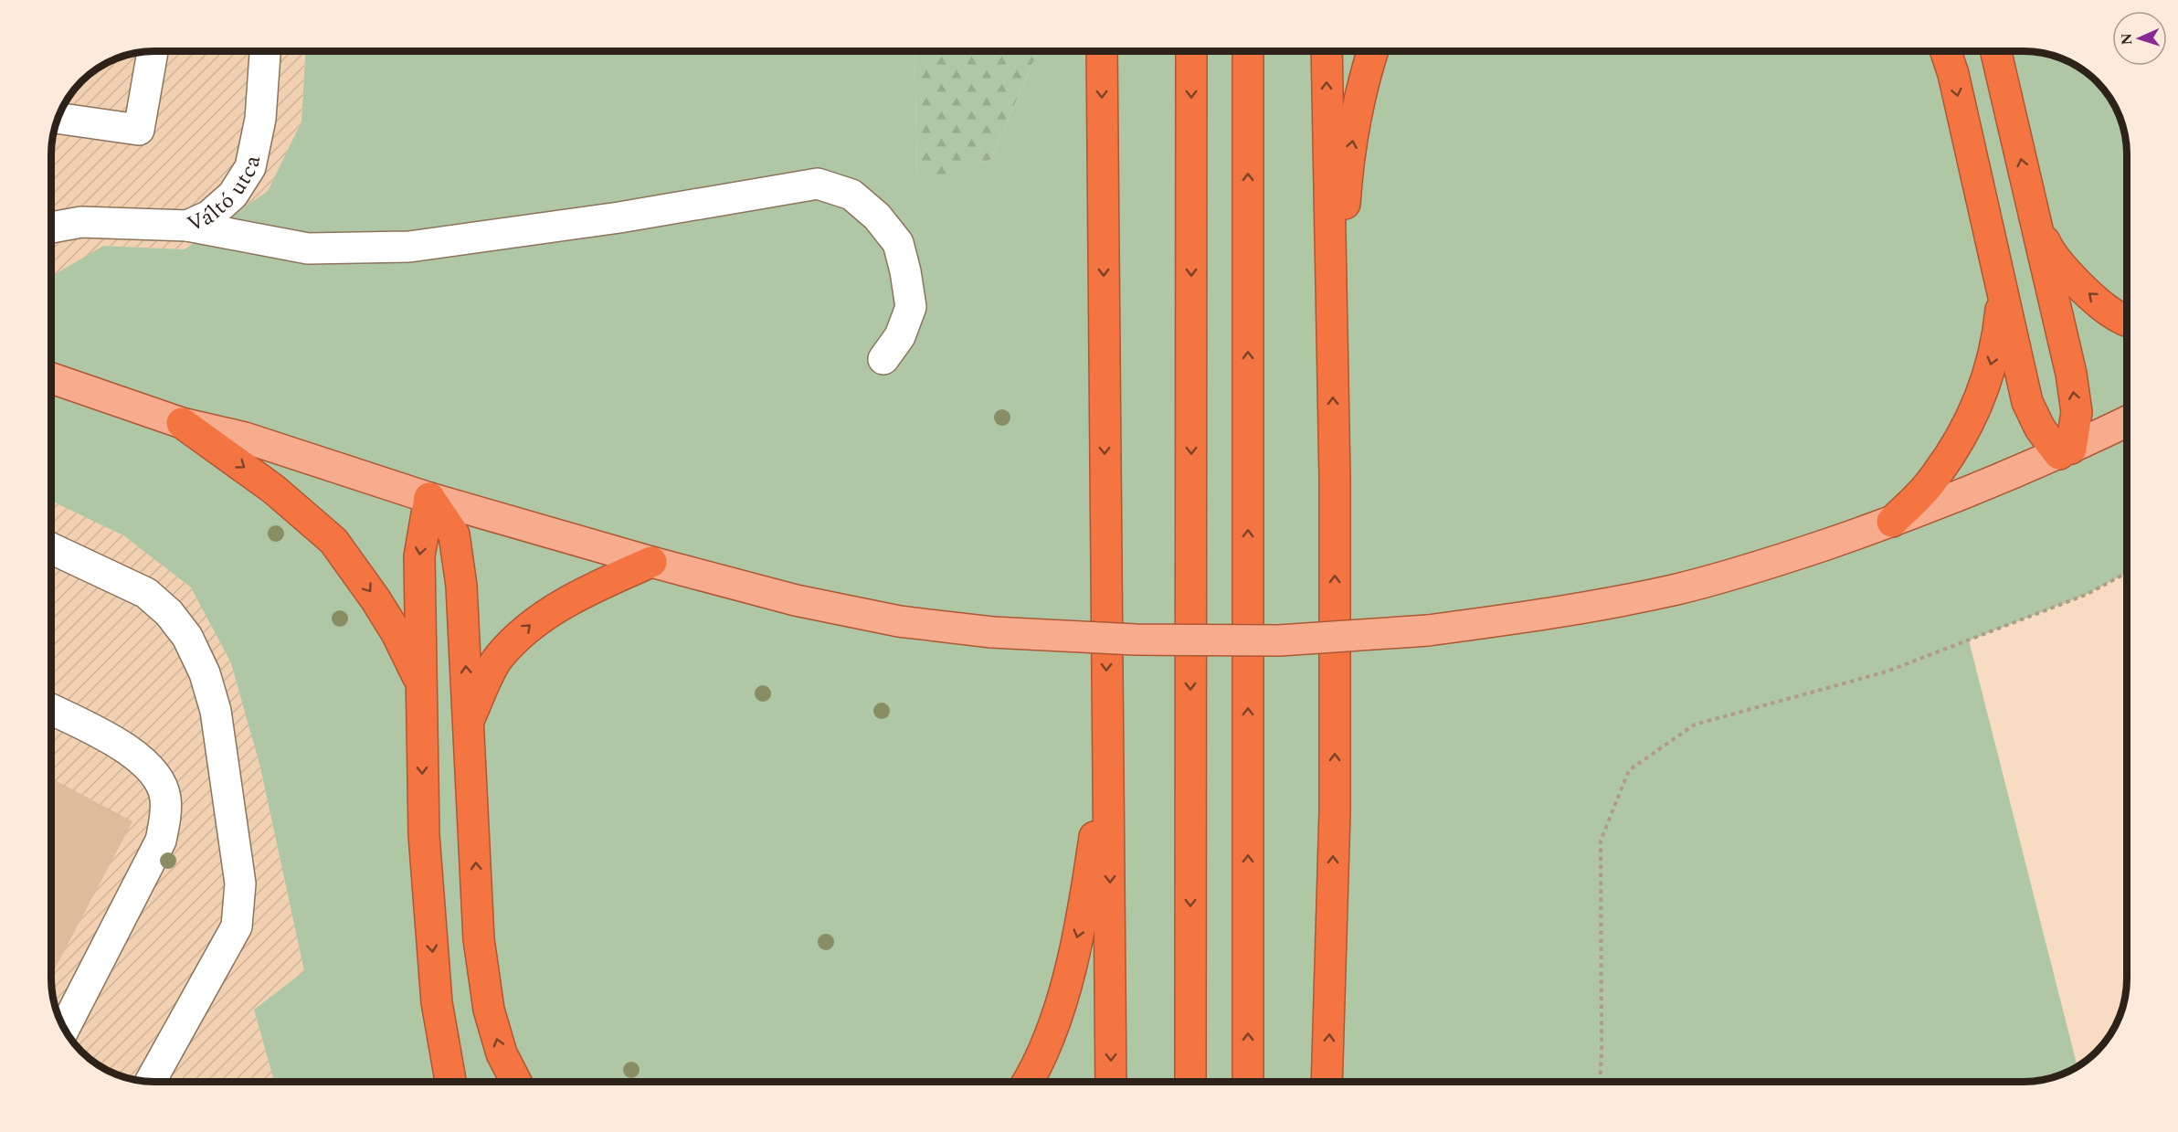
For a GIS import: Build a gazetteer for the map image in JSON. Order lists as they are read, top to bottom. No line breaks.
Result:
{"streets":{"street":["Váltó utca"]},"north":"left"}
